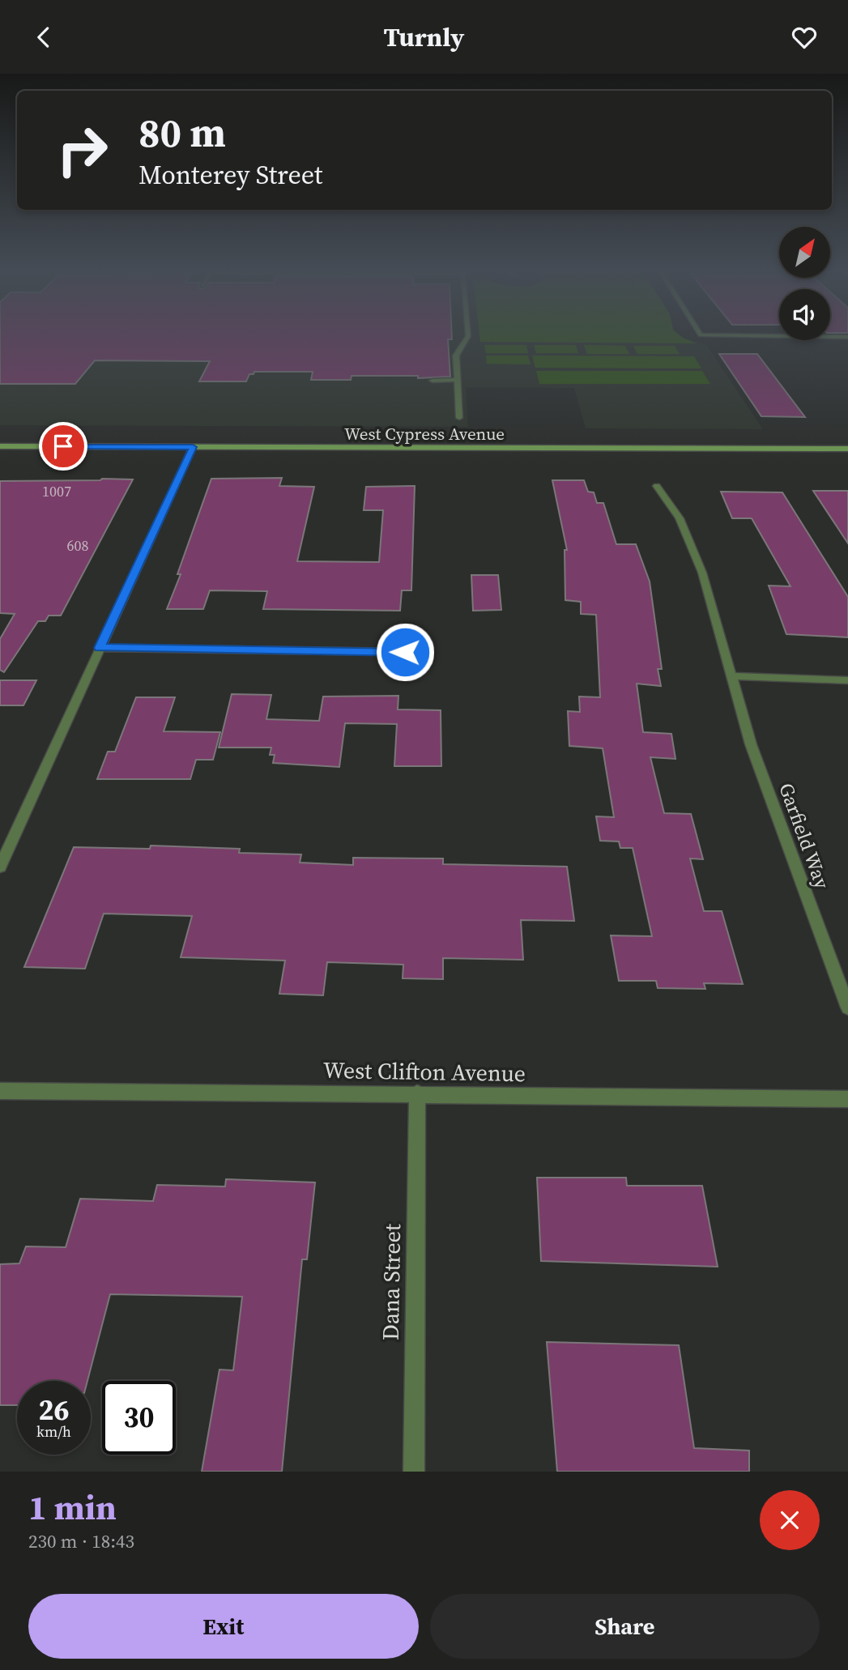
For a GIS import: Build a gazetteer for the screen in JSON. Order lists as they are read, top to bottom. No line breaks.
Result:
{"streets":{"main road":["West Cypress Avenue"],"street":["Garfield Way","West Clifton Avenue","Dana Street"]},"crossings":[["West Clifton Avenue","Dana Street"]],"house_numbers":["1007","608"],"north":"top right","page":{"header":"Turnly","turn":["80 m","Monterey Street"],"speed":"26 km/h","limit":"30","heading":["1 min","230 m · 18:43"],"buttons":["Exit","Share"]}}
